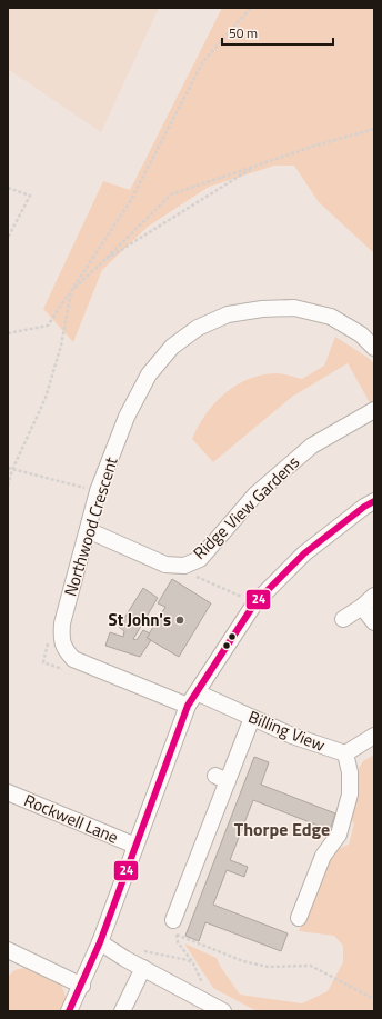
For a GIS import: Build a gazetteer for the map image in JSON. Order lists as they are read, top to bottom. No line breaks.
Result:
{"streets":{"street":["Ridge View Gardens","Northwood Crescent","Billing View","Rockwell Lane"]},"crossings":[["Ridge View Gardens","Northwood Crescent"],["Northwood Crescent","Billing View"]],"districts":["Thorpe Edge"],"places":["St John's"],"lines":["transit line 24"],"scale_bar":"50 m"}
